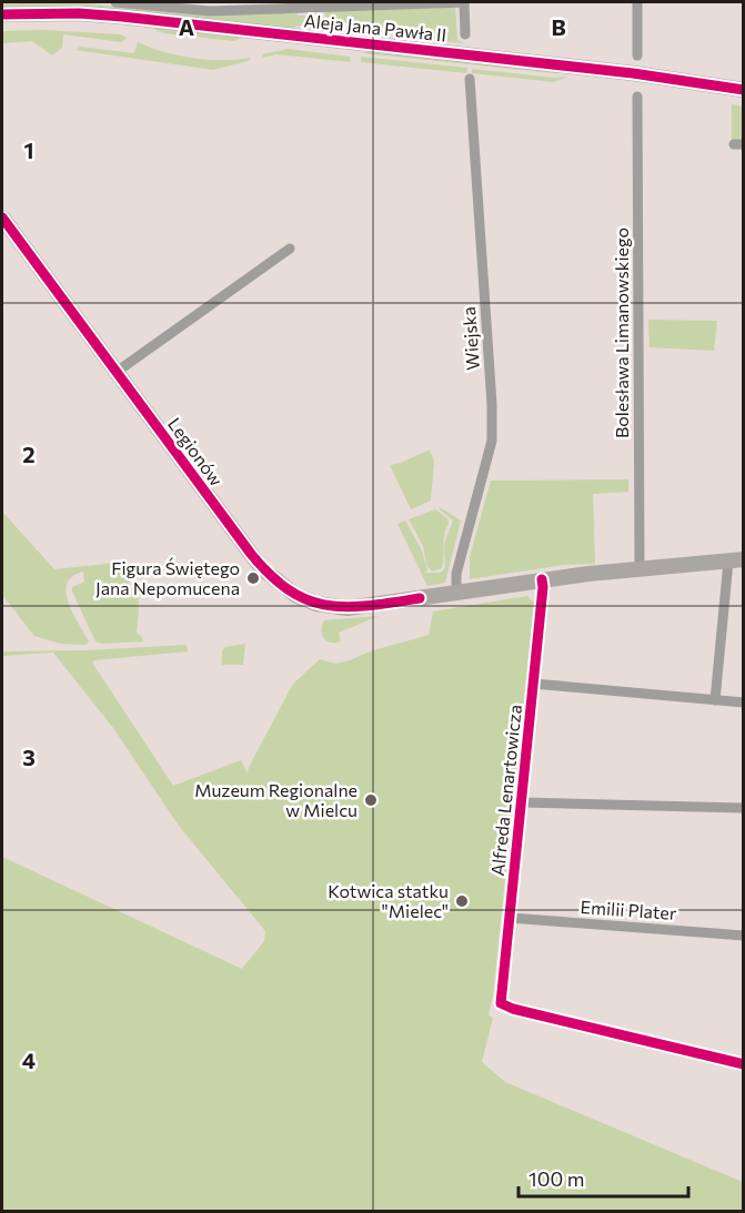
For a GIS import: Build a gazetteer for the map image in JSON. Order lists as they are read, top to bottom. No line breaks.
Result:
{"streets":{"street":["Aleja Jana Pawła II","Bolesława Limanowskiego","Wiejska","Legionów","Alfreda Lenartowicza","Emilii Plater"]},"crossings":[["Bolesława Limanowskiego","Legionów"],["Wiejska","Legionów"],["Legionów","Alfreda Lenartowicza"],["Alfreda Lenartowicza","Emilii Plater"]],"places":["Figura Świętego Jana Nepomucena","Muzeum Regionalne w Mielcu","Kotwica statku \"Mielec\""],"scale_bar":"100 m","grid":{"columns":["A","B"],"rows":["1","2","3","4"]}}
